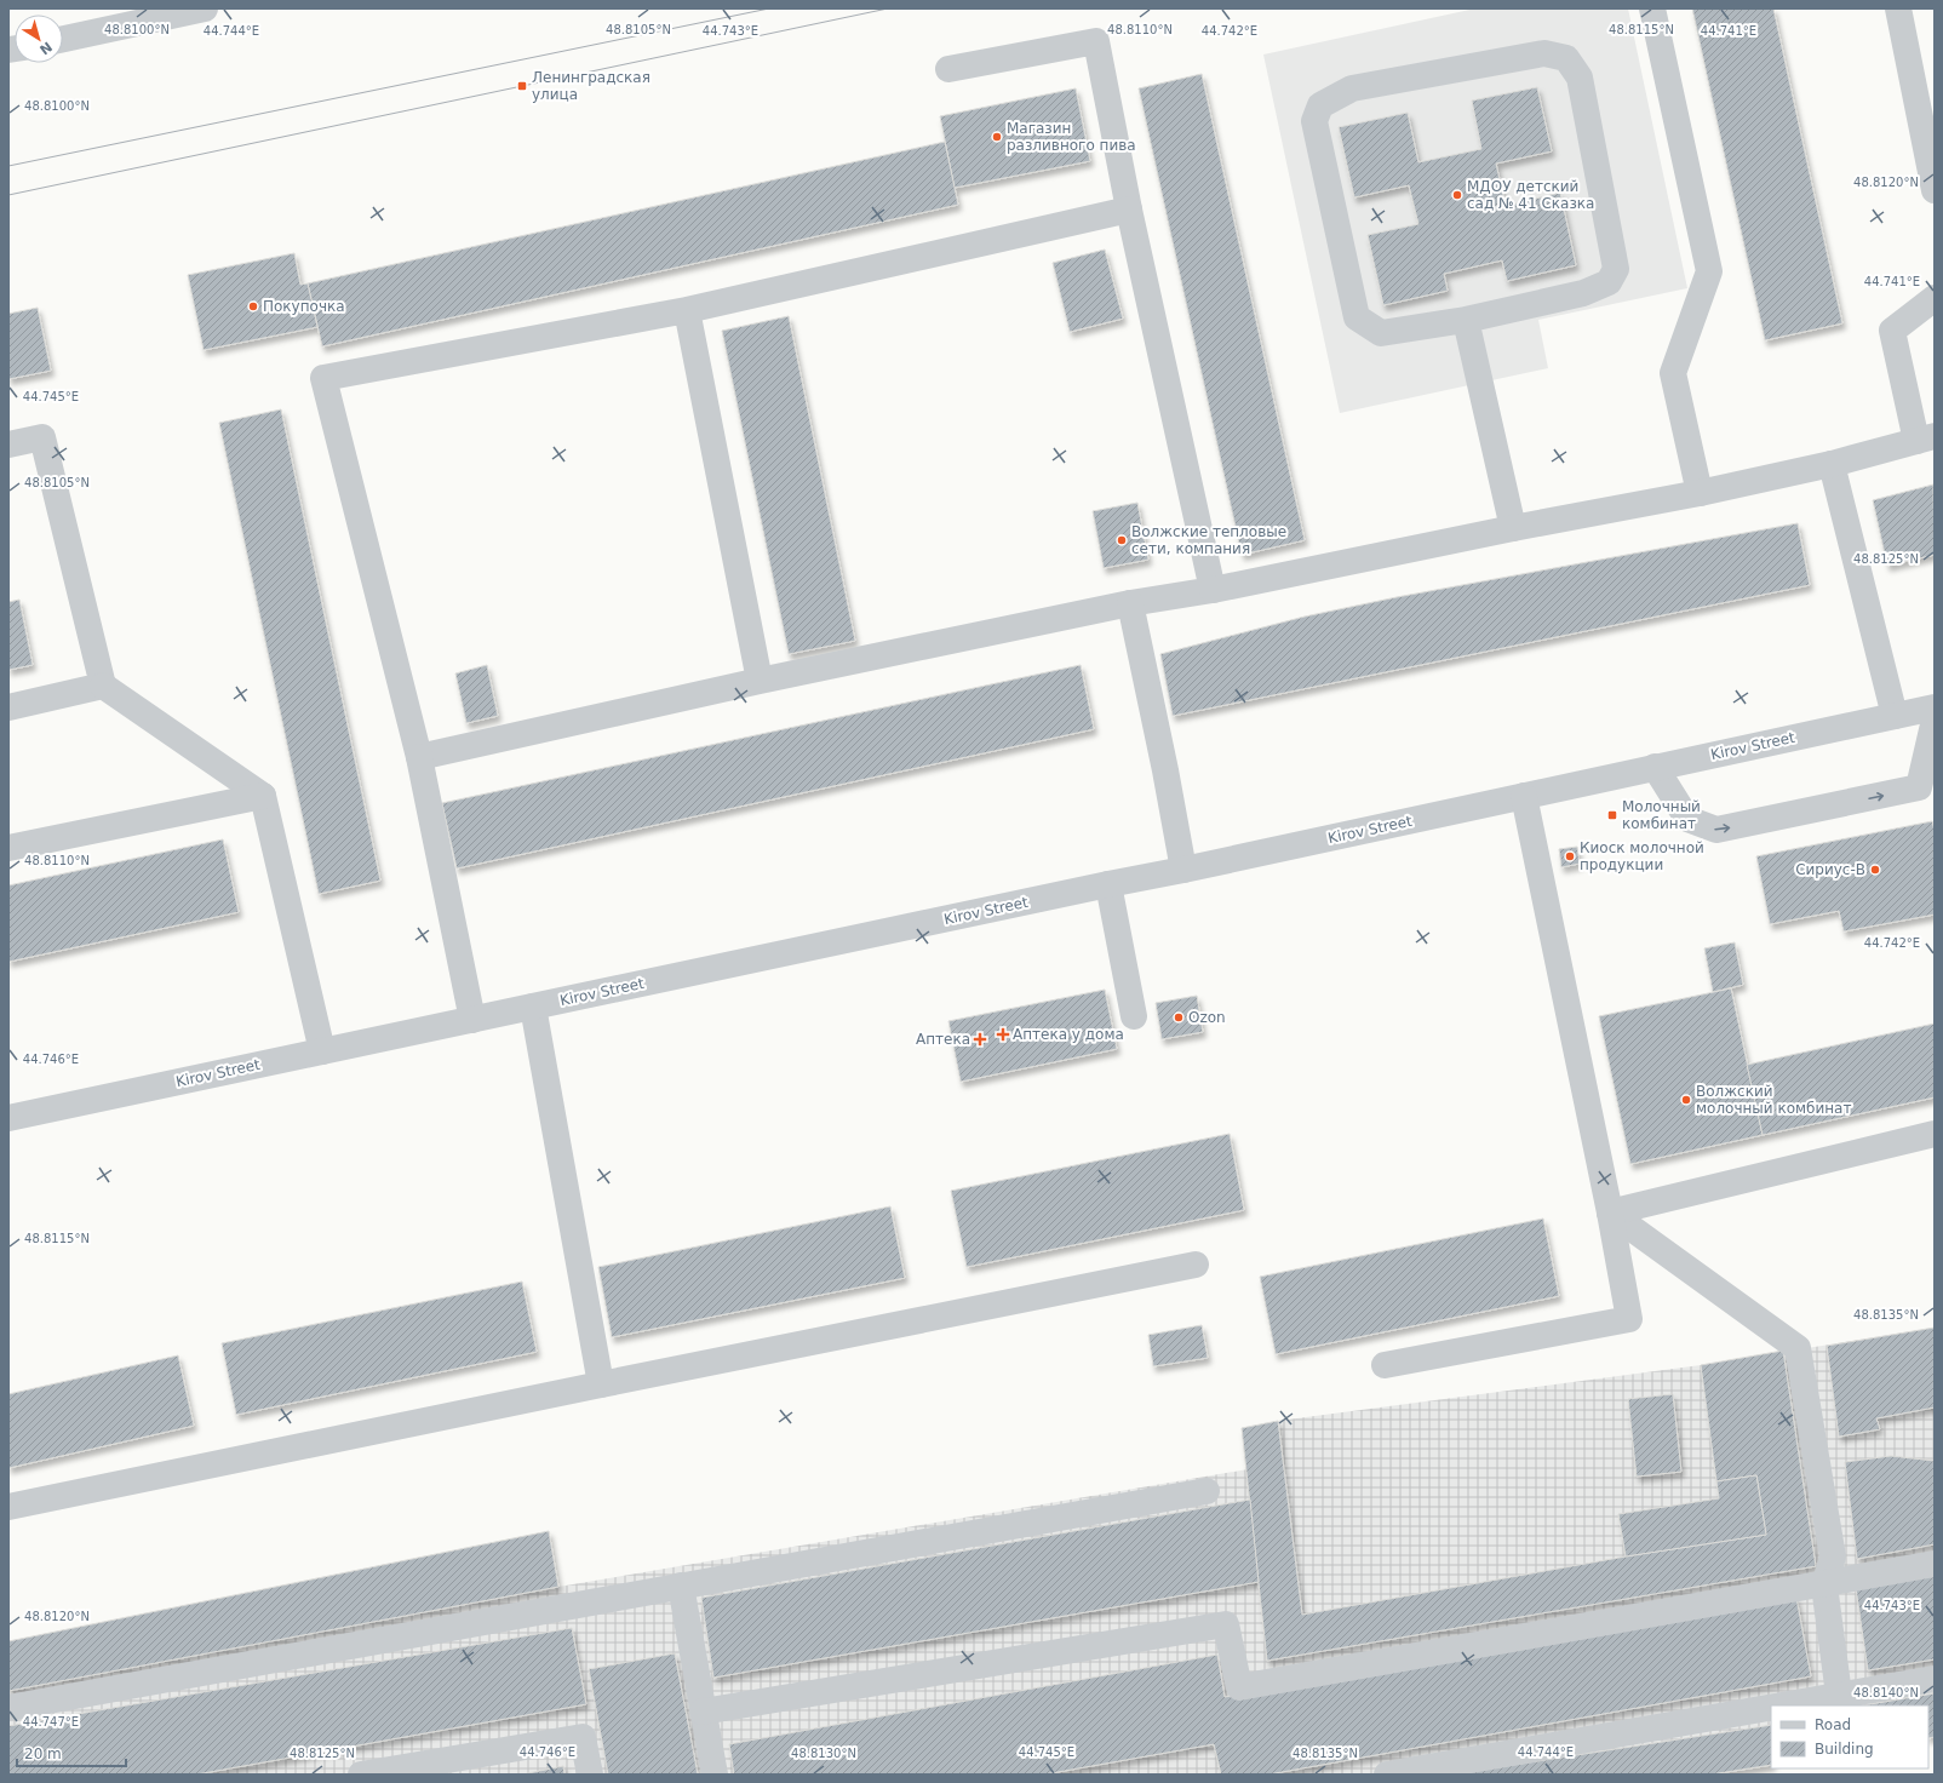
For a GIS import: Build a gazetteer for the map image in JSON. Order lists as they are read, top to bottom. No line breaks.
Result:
{"streets":{"street":["Kirov Street"]},"places":{"transit":["Ленинградская улица","Молочный комбинат"],"other":["Магазин разливного пива","МДОУ детский сад № 41 Сказка","Покупочка","Волжские тепловые сети, компания","Киоск молочной продукции","Сириус-В","Ozon","Волжский молочный комбинат"],"health":["Аптека у дома","Аптека"]},"legend":["Road","Building"],"scale_bar":"20 m","north":"bottom right","coordinates":["48.8100°N","48.8105°N","48.8110°N","48.8115°N","44.743°E","44.741°E","44.744°E","44.742°E","48.8120°N","44.745°E","48.8125°N","44.746°E","48.8135°N","48.8140°N","44.747°E","48.8130°N"]}
